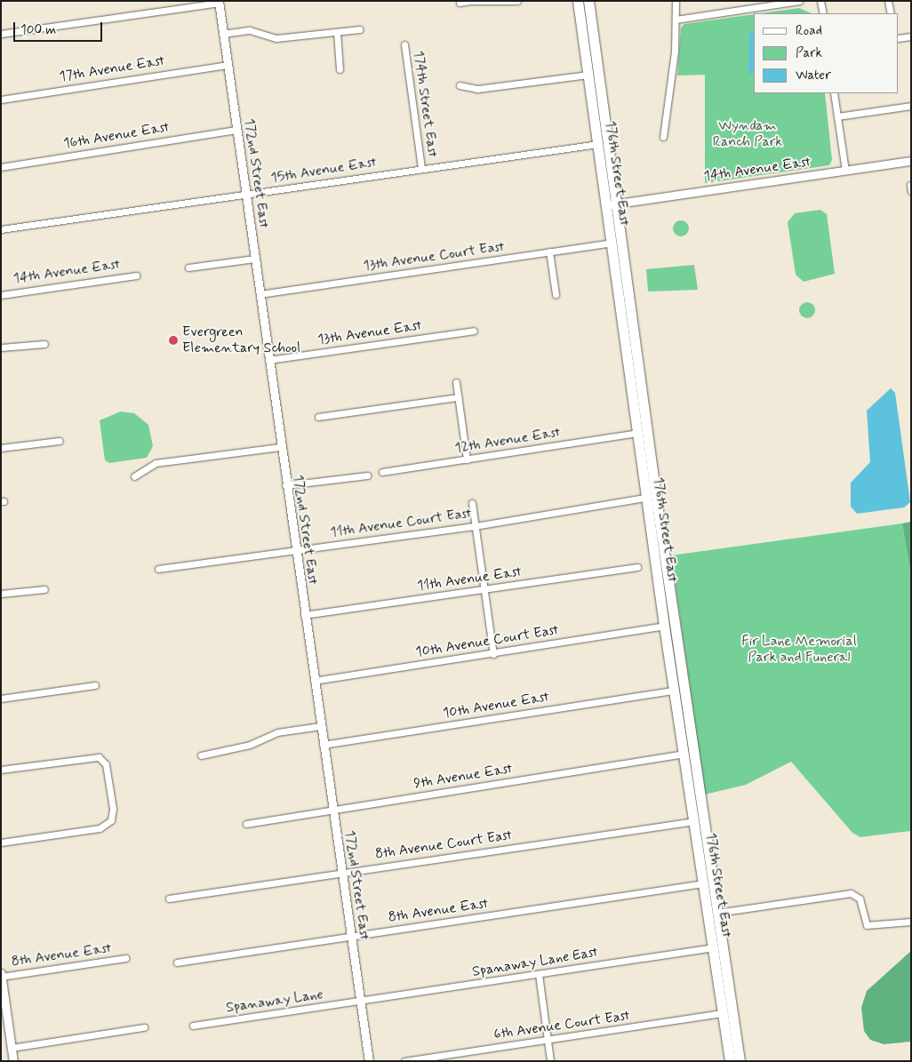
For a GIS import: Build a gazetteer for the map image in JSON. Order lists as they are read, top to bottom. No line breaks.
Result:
{"streets":{"main road":["176th Street East"],"street":["17th Avenue East","174th Street East","16th Avenue East","14th Avenue East","15th Avenue East","172nd Street East","13th Avenue Court East","13th Avenue East","12th Avenue East","11th Avenue Court East","11th Avenue East","10th Avenue Court East","10th Avenue East","9th Avenue East","8th Avenue Court East","8th Avenue East","Spanaway Lane East","Spanaway Lane","6th Avenue Court East"]},"crossings":[["17th Avenue East","172nd Street East"],["174th Street East","15th Avenue East"],["16th Avenue East","172nd Street East"],["14th Avenue East","176th Street East"],["15th Avenue East","172nd Street East"],["15th Avenue East","176th Street East"],["172nd Street East","13th Avenue Court East"],["172nd Street East","13th Avenue East"],["172nd Street East","11th Avenue Court East"],["172nd Street East","11th Avenue East"],["172nd Street East","10th Avenue Court East"],["172nd Street East","10th Avenue East"],["172nd Street East","9th Avenue East"],["172nd Street East","8th Avenue Court East"],["172nd Street East","8th Avenue East"],["172nd Street East","Spanaway Lane East"],["172nd Street East","Spanaway Lane"],["176th Street East","13th Avenue Court East"],["176th Street East","12th Avenue East"],["176th Street East","11th Avenue Court East"],["176th Street East","10th Avenue Court East"],["176th Street East","10th Avenue East"],["176th Street East","9th Avenue East"],["176th Street East","8th Avenue Court East"],["176th Street East","8th Avenue East"],["176th Street East","Spanaway Lane East"],["176th Street East","6th Avenue Court East"],["Spanaway Lane East","Spanaway Lane"]],"parks":["Wyndam Ranch Park","Fir Lane Memorial Park and Funeral"],"places":["Evergreen Elementary School"],"legend":["Road","Park","Water"],"scale_bar":"100 m"}
